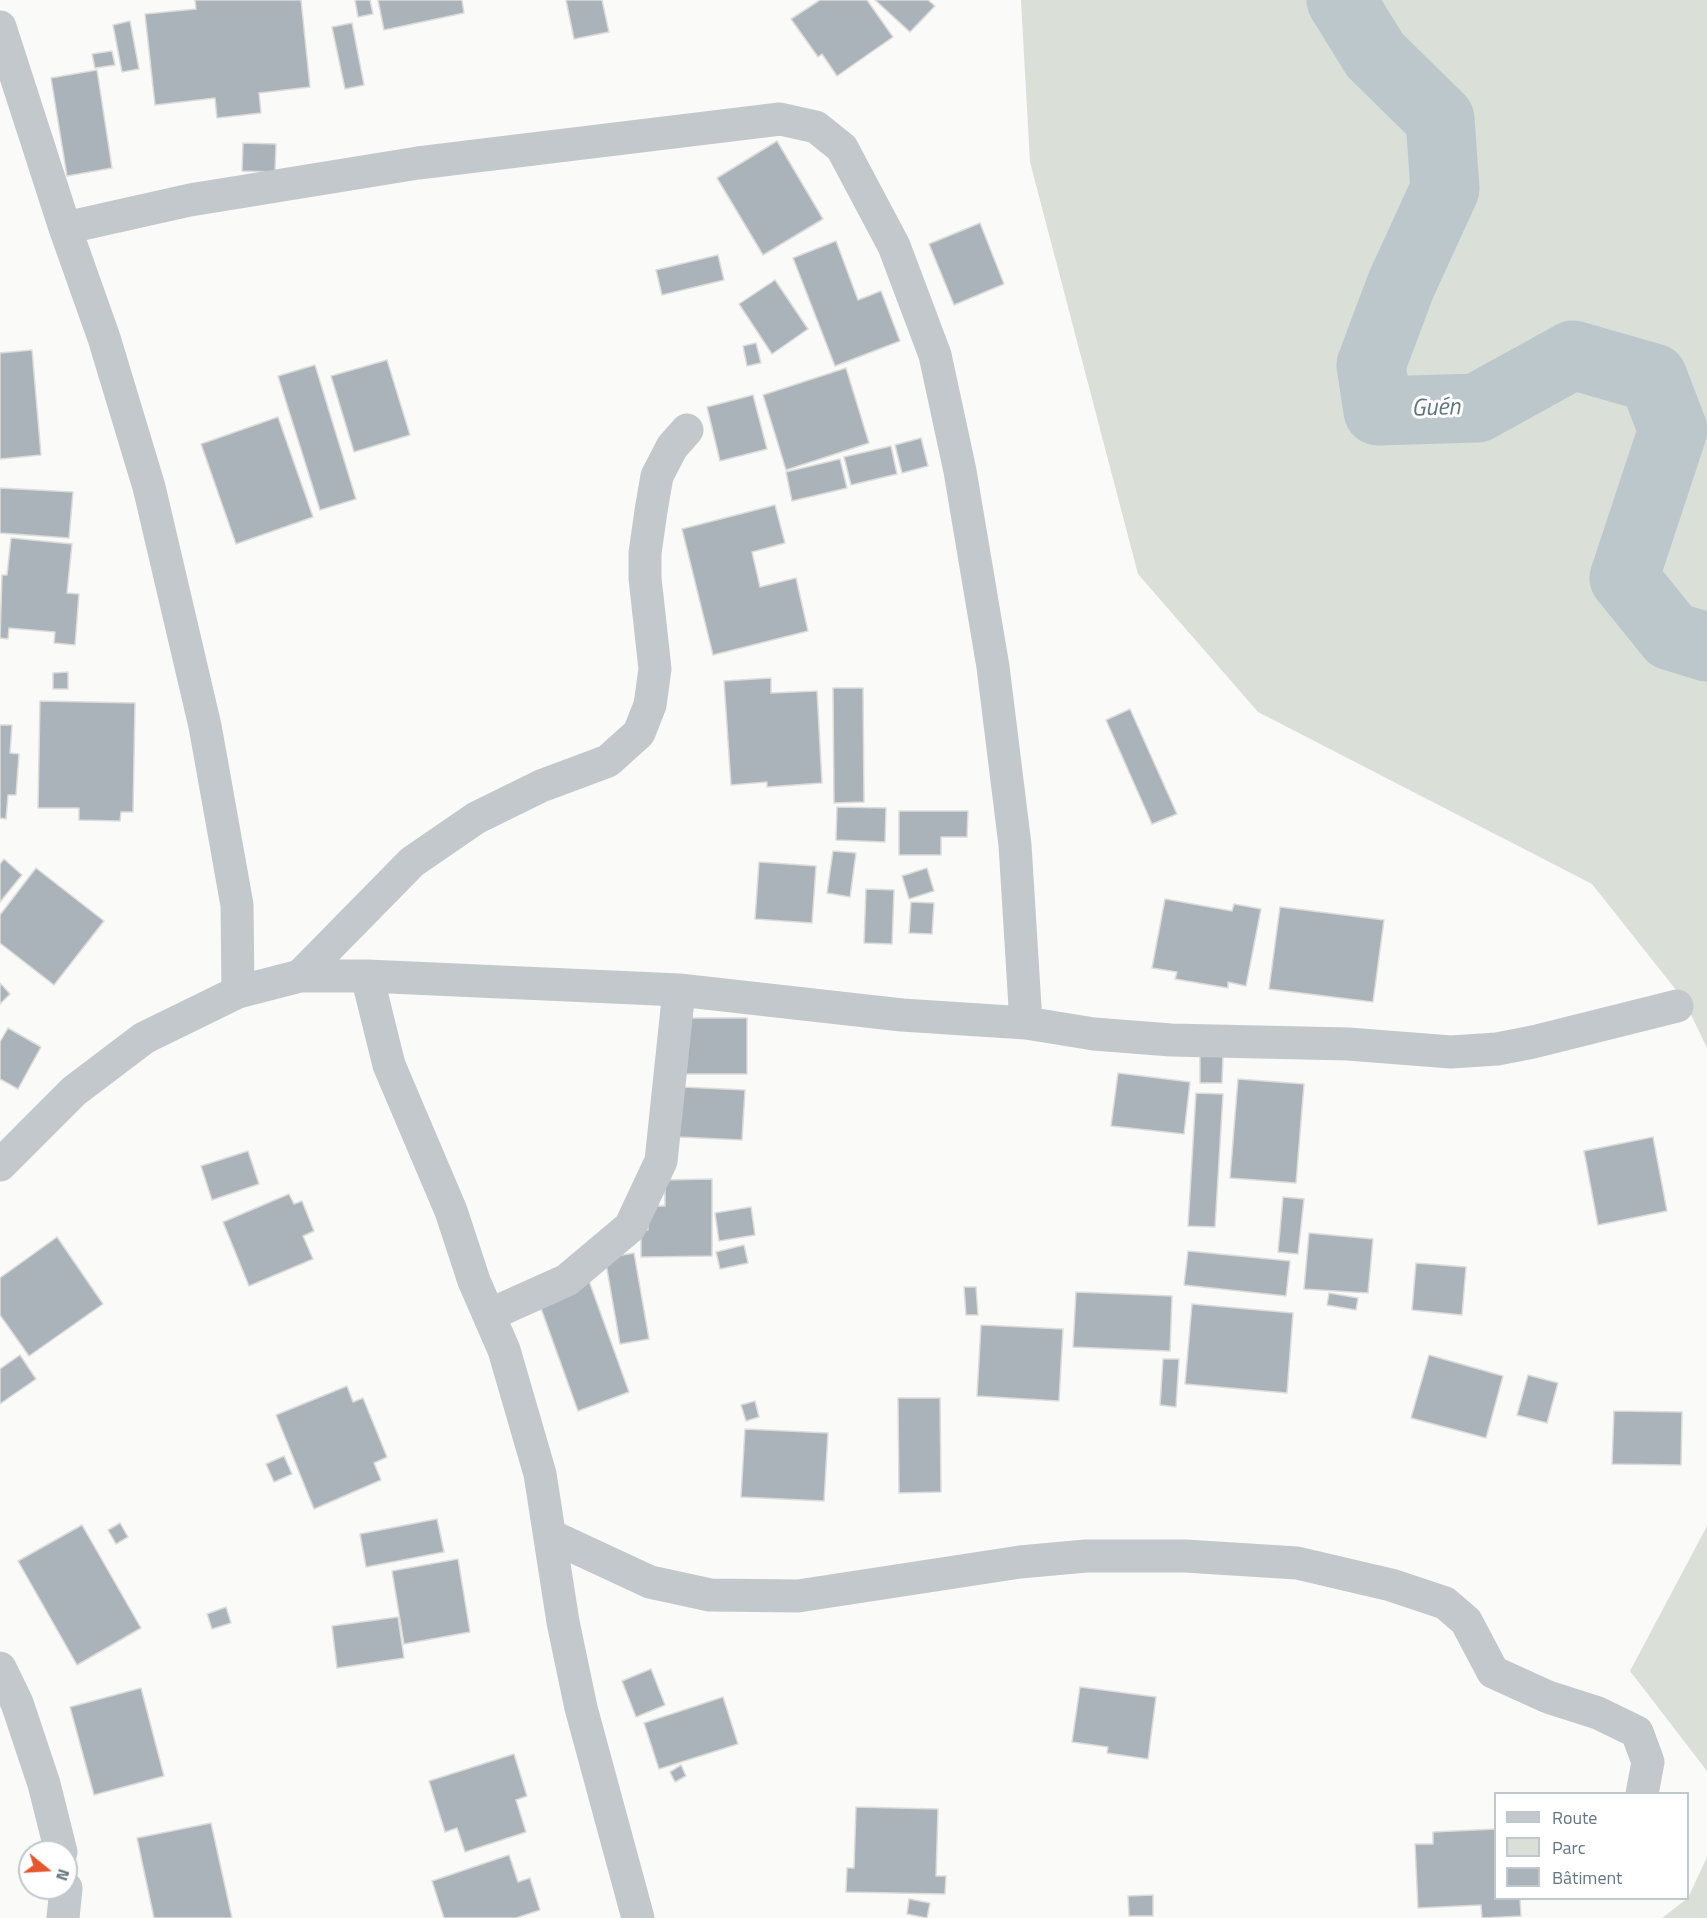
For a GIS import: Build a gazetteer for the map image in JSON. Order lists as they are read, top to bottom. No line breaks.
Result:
{"water":["Guén"],"legend":["Route","Parc","Bâtiment"],"north":"right"}
